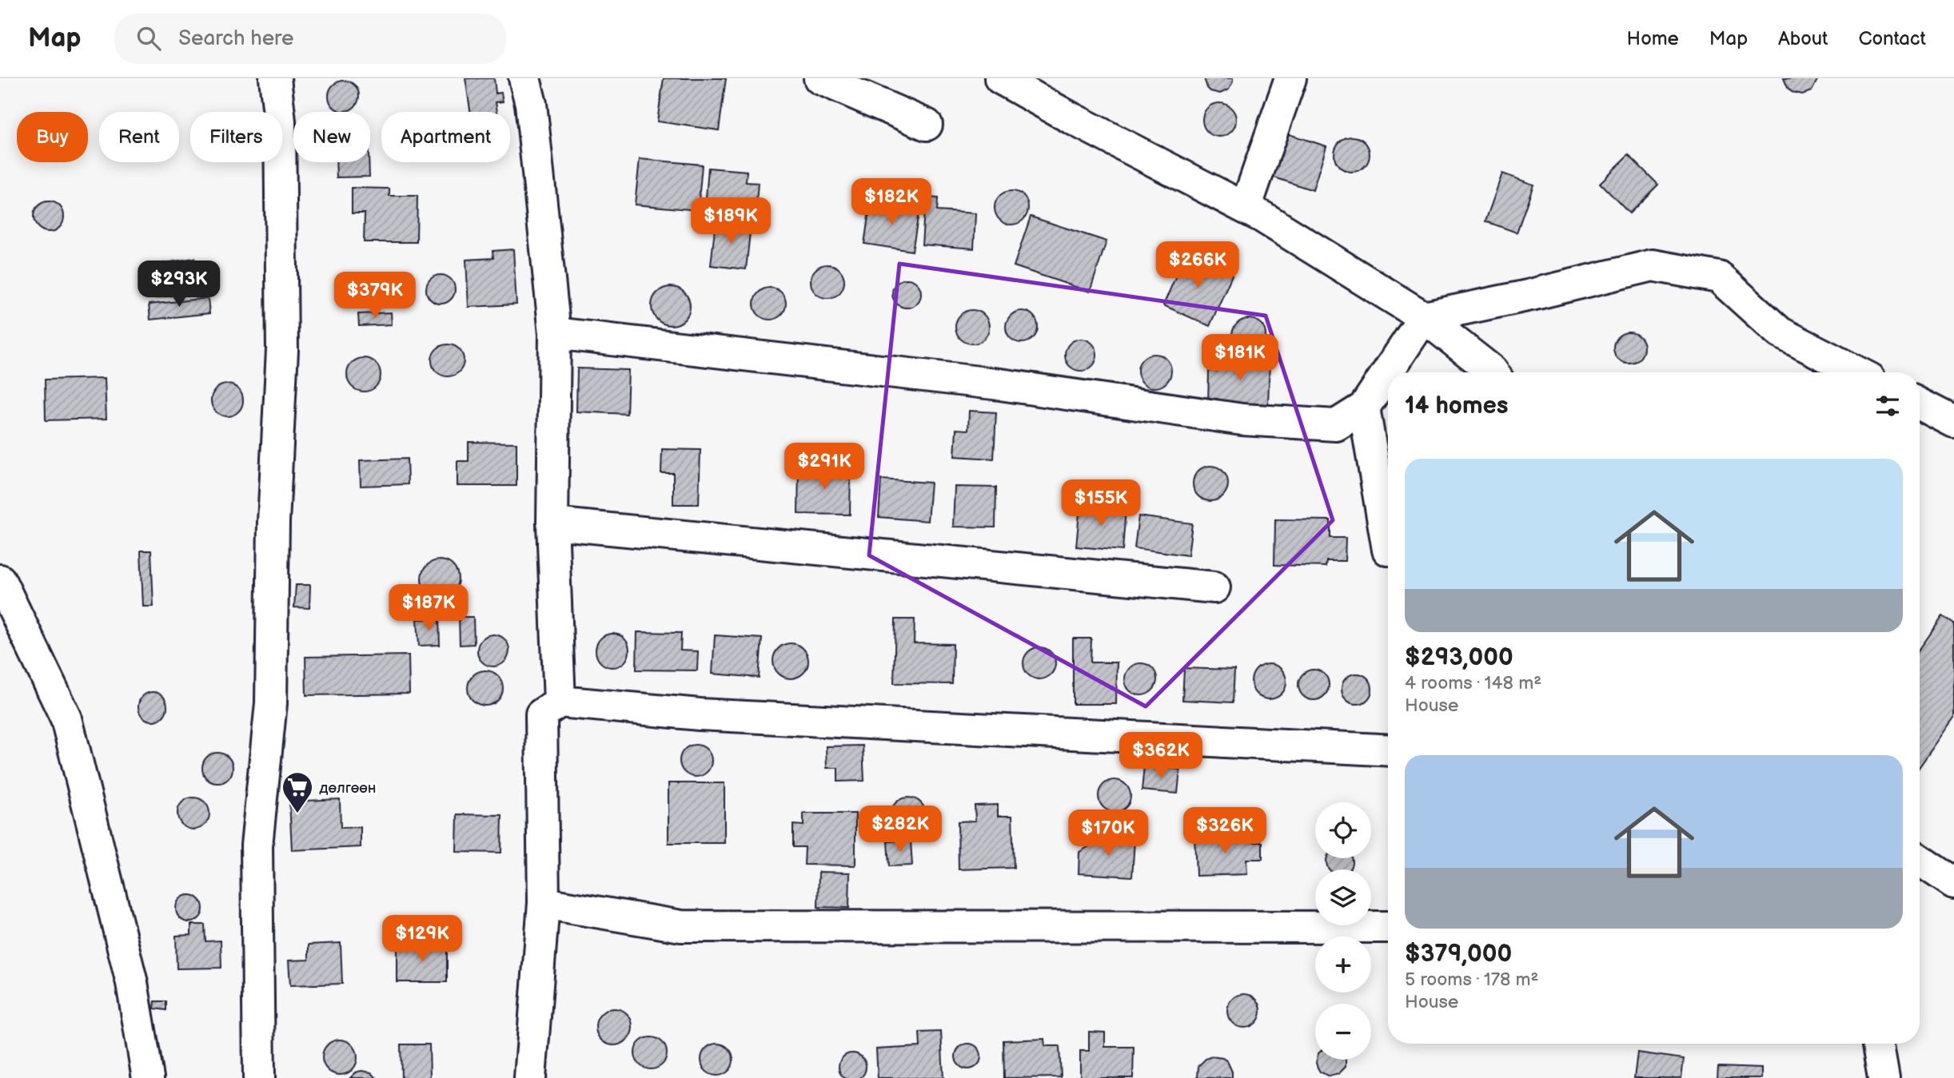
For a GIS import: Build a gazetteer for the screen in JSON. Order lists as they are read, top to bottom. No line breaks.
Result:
{"places":{"supermarket":["дөлгөөн"]},"page":{"header":"Map","search":"Search here","nav":["Home","Map","About","Contact"],"chip":["Buy","Rent","Filters","New","Apartment"],"price":["$182K","$189K","$266K","$293K","$379K","$181K","$291K","$155K","$187K","$362K","$282K","$326K","$170K","$129K"],"heading":"14 homes","list":[{"name":"$293,000","note":"4 rooms · 148 m² · House"},{"name":"$379,000","note":"5 rooms · 178 m² · House"}],"map_buttons":["+","−"]}}
